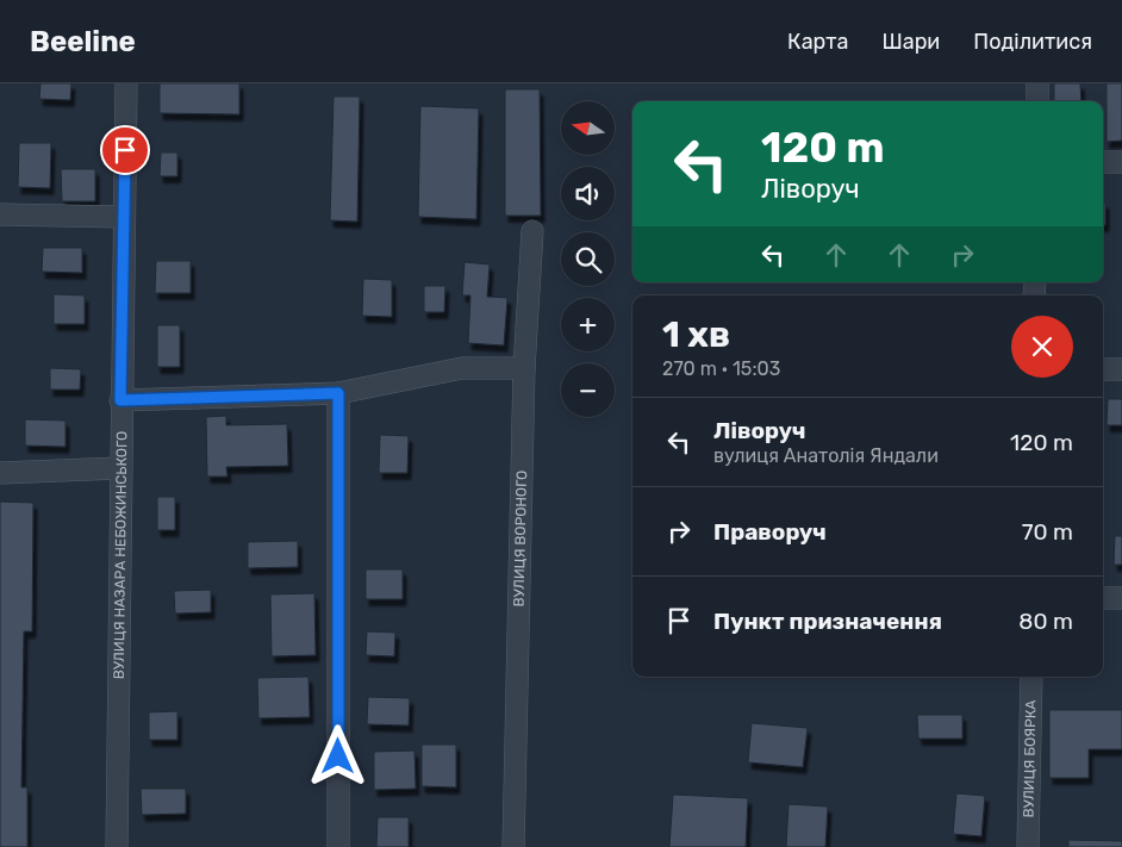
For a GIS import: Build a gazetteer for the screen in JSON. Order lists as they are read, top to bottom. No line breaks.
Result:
{"streets":{"street":["ВУЛИЦЯ ВОРОНОГО","ВУЛИЦЯ НАЗАРА НЕБОЖИНСЬКОГО","ВУЛИЦЯ БОЯРКА"]},"north":"left","page":{"header":"Beeline","nav":["Карта","Шари","Поділитися"],"map_buttons":["+","−"],"turn":["120 m","Ліворуч"],"heading":["1 хв","270 m · 15:03"],"list":[{"name":"Ліворуч","note":"вулиця Анатолія Яндали","value":"120 m"},{"name":"Праворуч","value":"70 m"},{"name":"Пункт призначення","value":"80 m"}]}}
